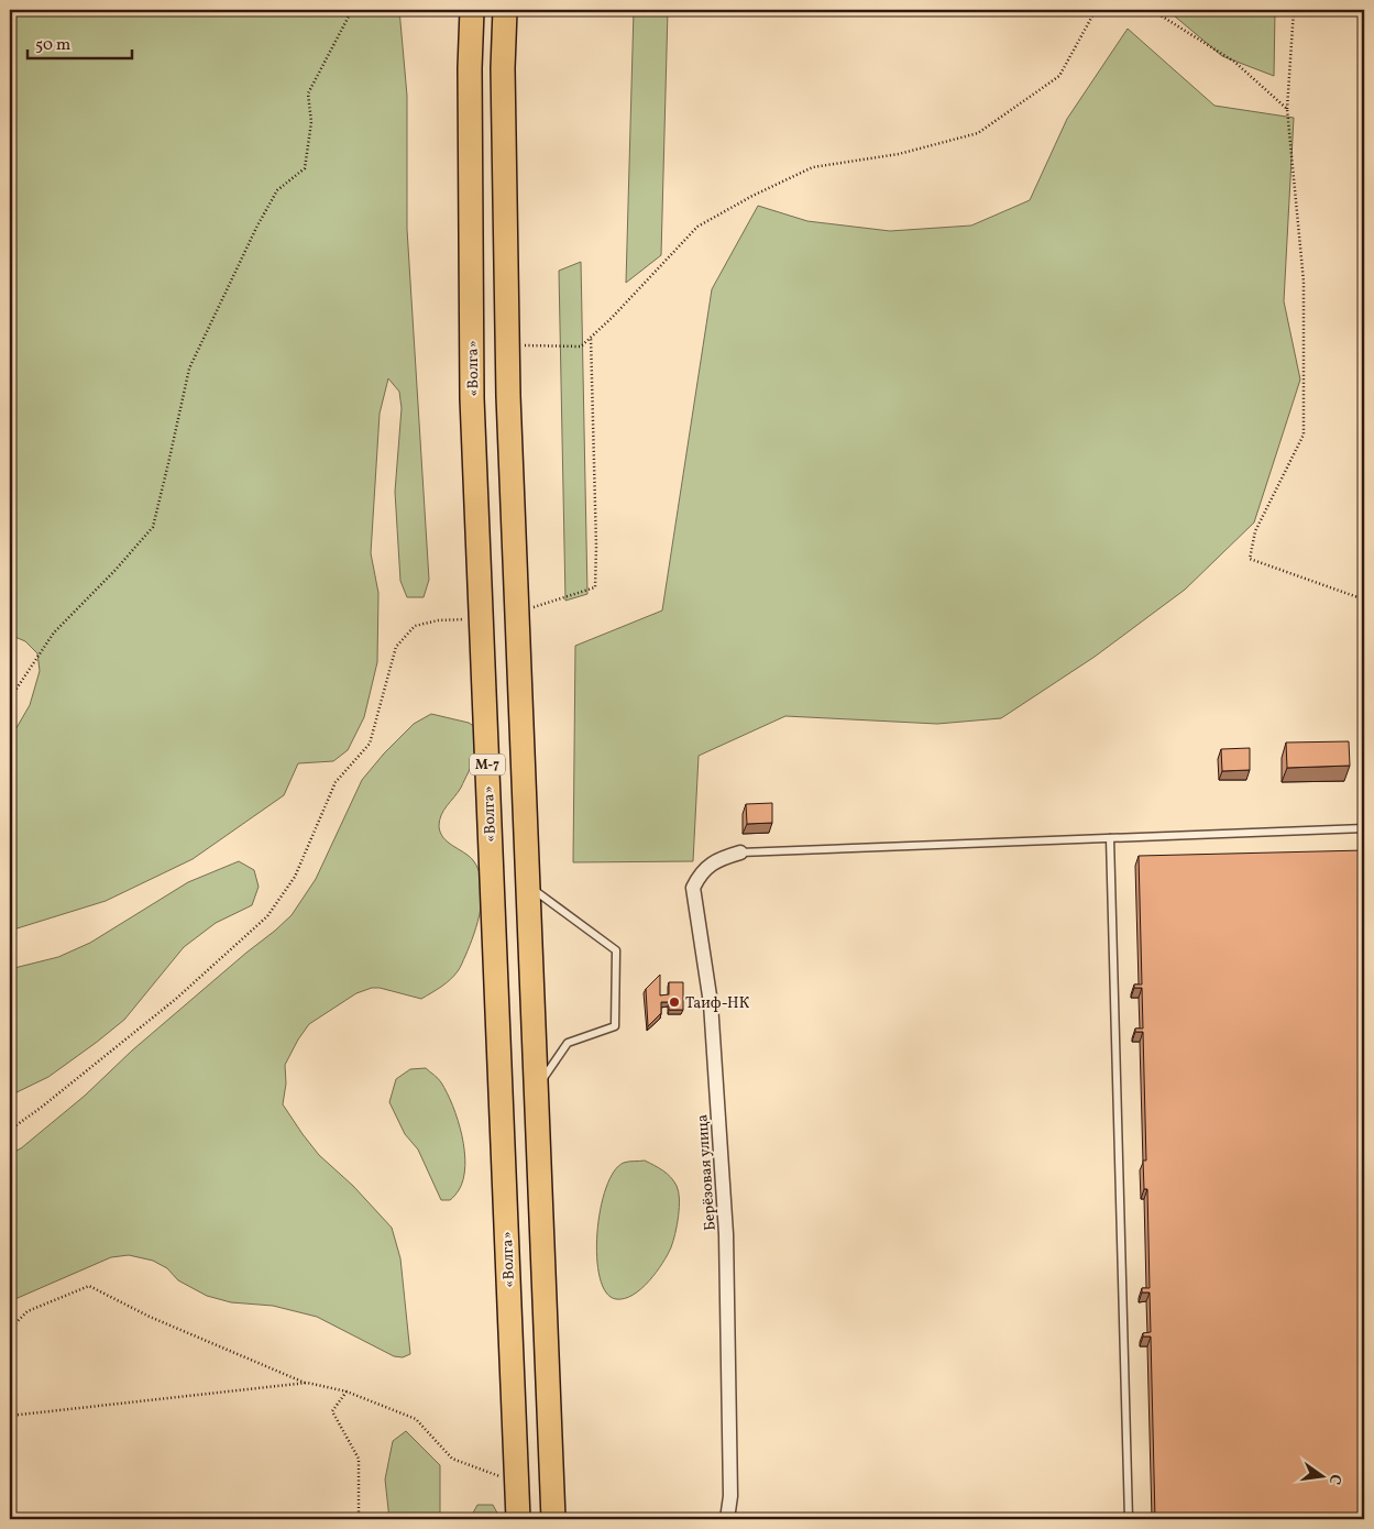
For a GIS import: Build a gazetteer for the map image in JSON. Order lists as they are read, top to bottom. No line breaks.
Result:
{"streets":{"highway":["«Волга»","М-7"],"street":["Берёзовая улица"]},"places":["Таиф-НК"],"scale_bar":"50 m","north":"right"}
